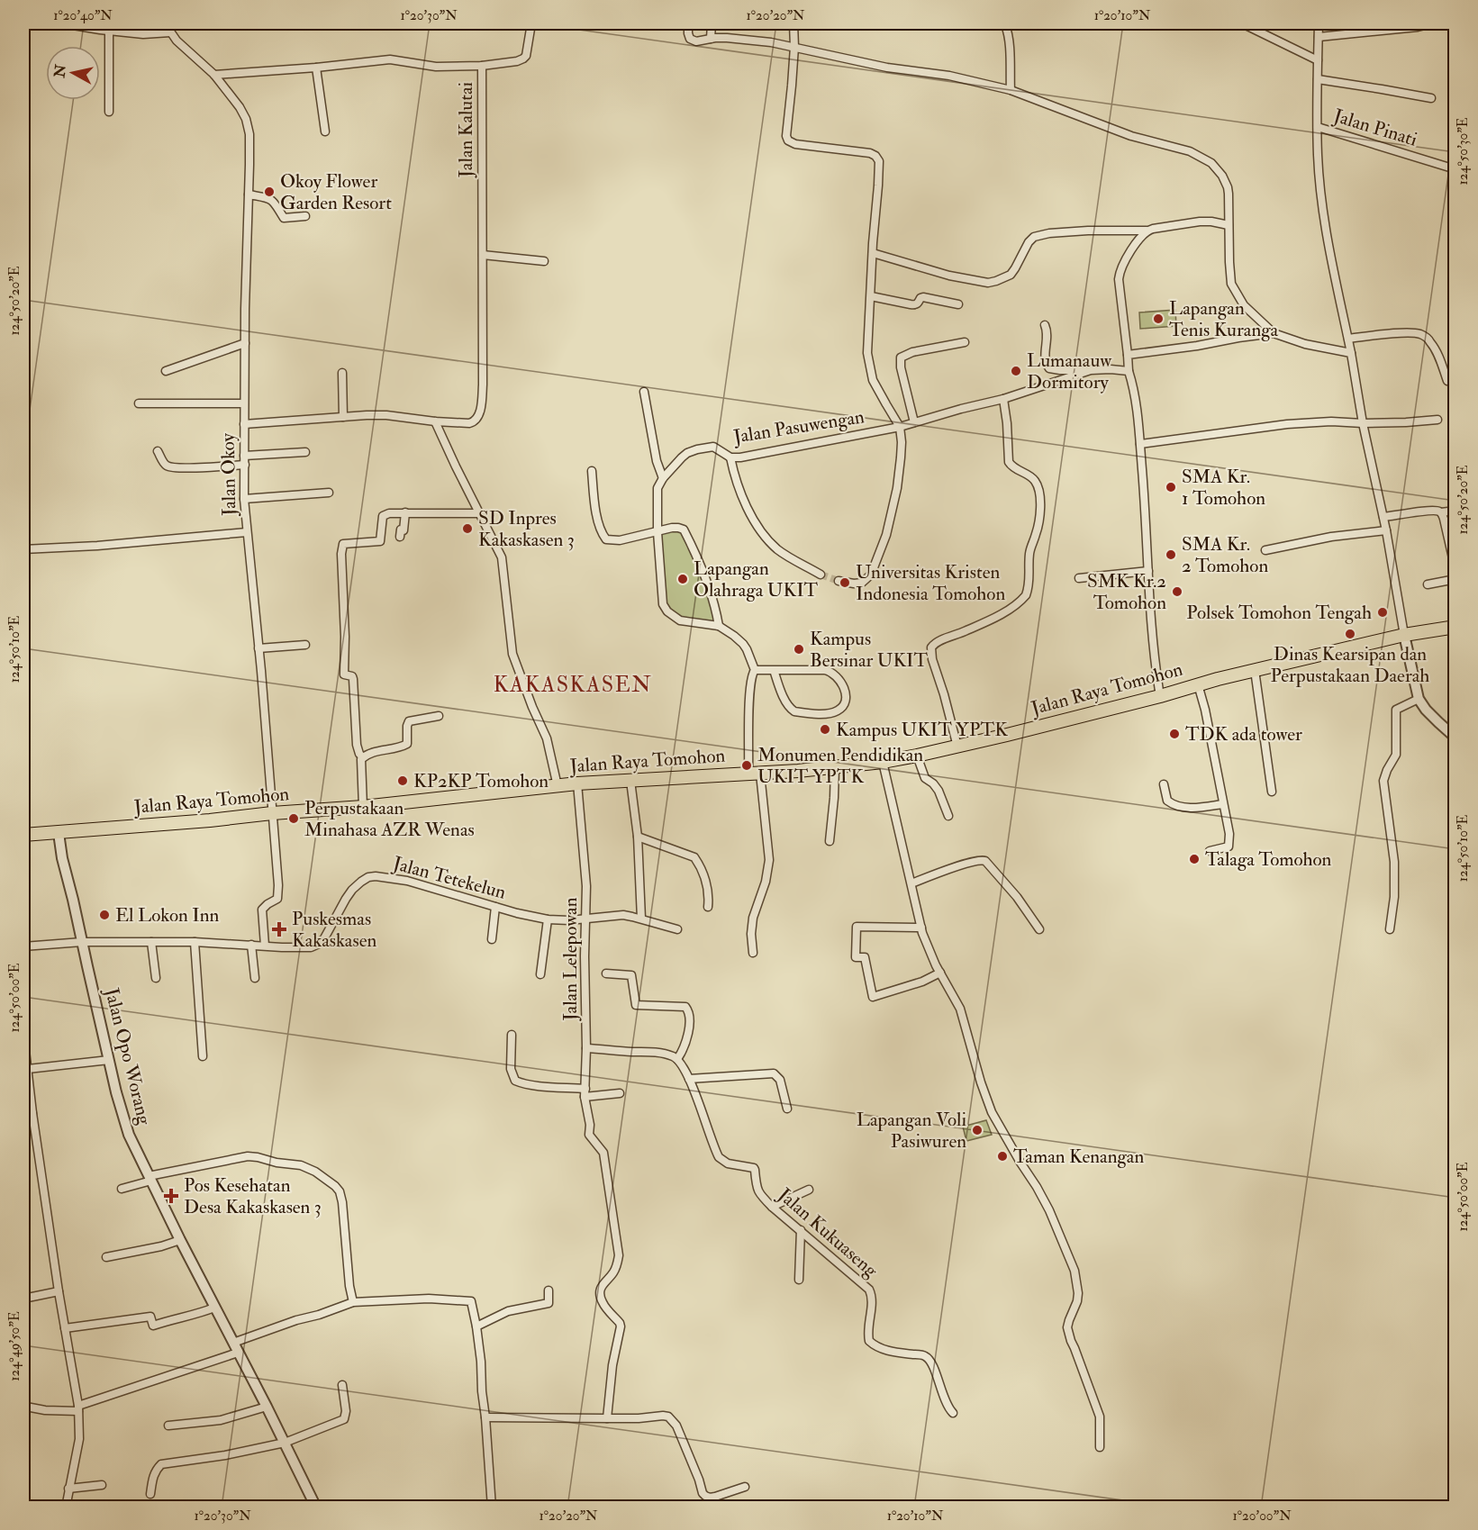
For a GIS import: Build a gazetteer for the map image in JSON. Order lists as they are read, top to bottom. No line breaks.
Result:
{"streets":{"highway":["Jalan Raya Tomohon"],"street":["Jalan Pinati","Jalan Kalutai","Jalan Pasuwengan","Jalan Okoy","Jalan Tetekelun","Jalan Lelepowan","Jalan Opo Worang","Jalan Kukuaseng"]},"crossings":[["Jalan Kalutai","Jalan Okoy"],["Jalan Okoy","Jalan Raya Tomohon"],["Jalan Okoy","Jalan Tetekelun"],["Jalan Raya Tomohon","Jalan Lelepowan"],["Jalan Raya Tomohon","Jalan Opo Worang"],["Jalan Tetekelun","Jalan Lelepowan"],["Jalan Tetekelun","Jalan Opo Worang"]],"districts":["KAKASKASEN"],"places":{"other":["Okoy Flower Garden Resort","Lapangan Tenis Kuranga","Lumanauw Dormitory","SMA Kr. 1 Tomohon","SD Inpres Kakaskasen 3","SMA Kr. 2 Tomohon","Lapangan Olahraga UKIT","Universitas Kristen Indonesia Tomohon","SMK Kr.2 Tomohon","Polsek Tomohon Tengah","Dinas Kearsipan dan Perpustakaan Daerah","Kampus Bersinar UKIT","Kampus UKIT YPTK","TDK ada tower","Monumen Pendidikan UKIT YPTK","KP2KP Tomohon","Perpustakaan Minahasa AZR Wenas","Talaga Tomohon","El Lokon Inn","Lapangan Voli Pasiwuren","Taman Kenangan"],"health":["Puskesmas Kakaskasen","Pos Kesehatan Desa Kakaskasen 3"]},"north":"left","coordinates":["1°20'40\"N","1°20'30\"N","1°20'20\"N","1°20'10\"N","124°50'30\"E","124°50'20\"E","124°50'10\"E","124°50'00\"E","124°49'50\"E","1°20'00\"N"]}
